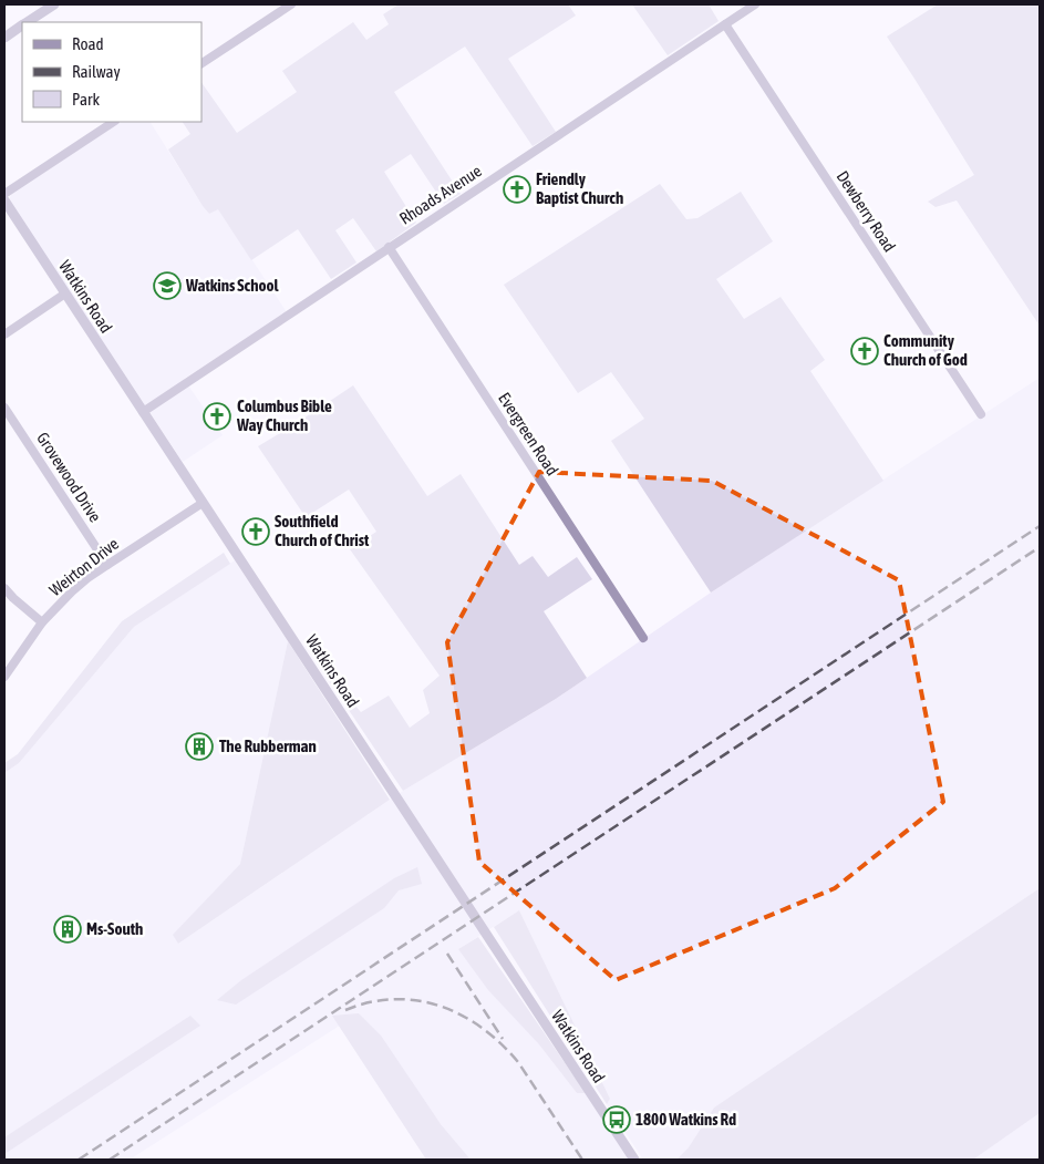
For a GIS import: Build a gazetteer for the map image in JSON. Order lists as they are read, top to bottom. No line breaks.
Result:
{"streets":{"street":["Rhoads Avenue","Dewberry Road","Watkins Road","Evergreen Road","Grovewood Drive","Weirton Drive"]},"crossings":[["Rhoads Avenue","Dewberry Road"],["Rhoads Avenue","Watkins Road"],["Rhoads Avenue","Evergreen Road"],["Watkins Road","Weirton Drive"],["Grovewood Drive","Weirton Drive"]],"places":{"church":["Friendly Baptist Church","Community Church of God","Columbus Bible Way Church","Southfield Church of Christ"],"school or university":["Watkins School"],"building":["The Rubberman","Ms-South"],"bus stop":["1800 Watkins Rd"]},"legend":["Road","Railway","Park"]}
